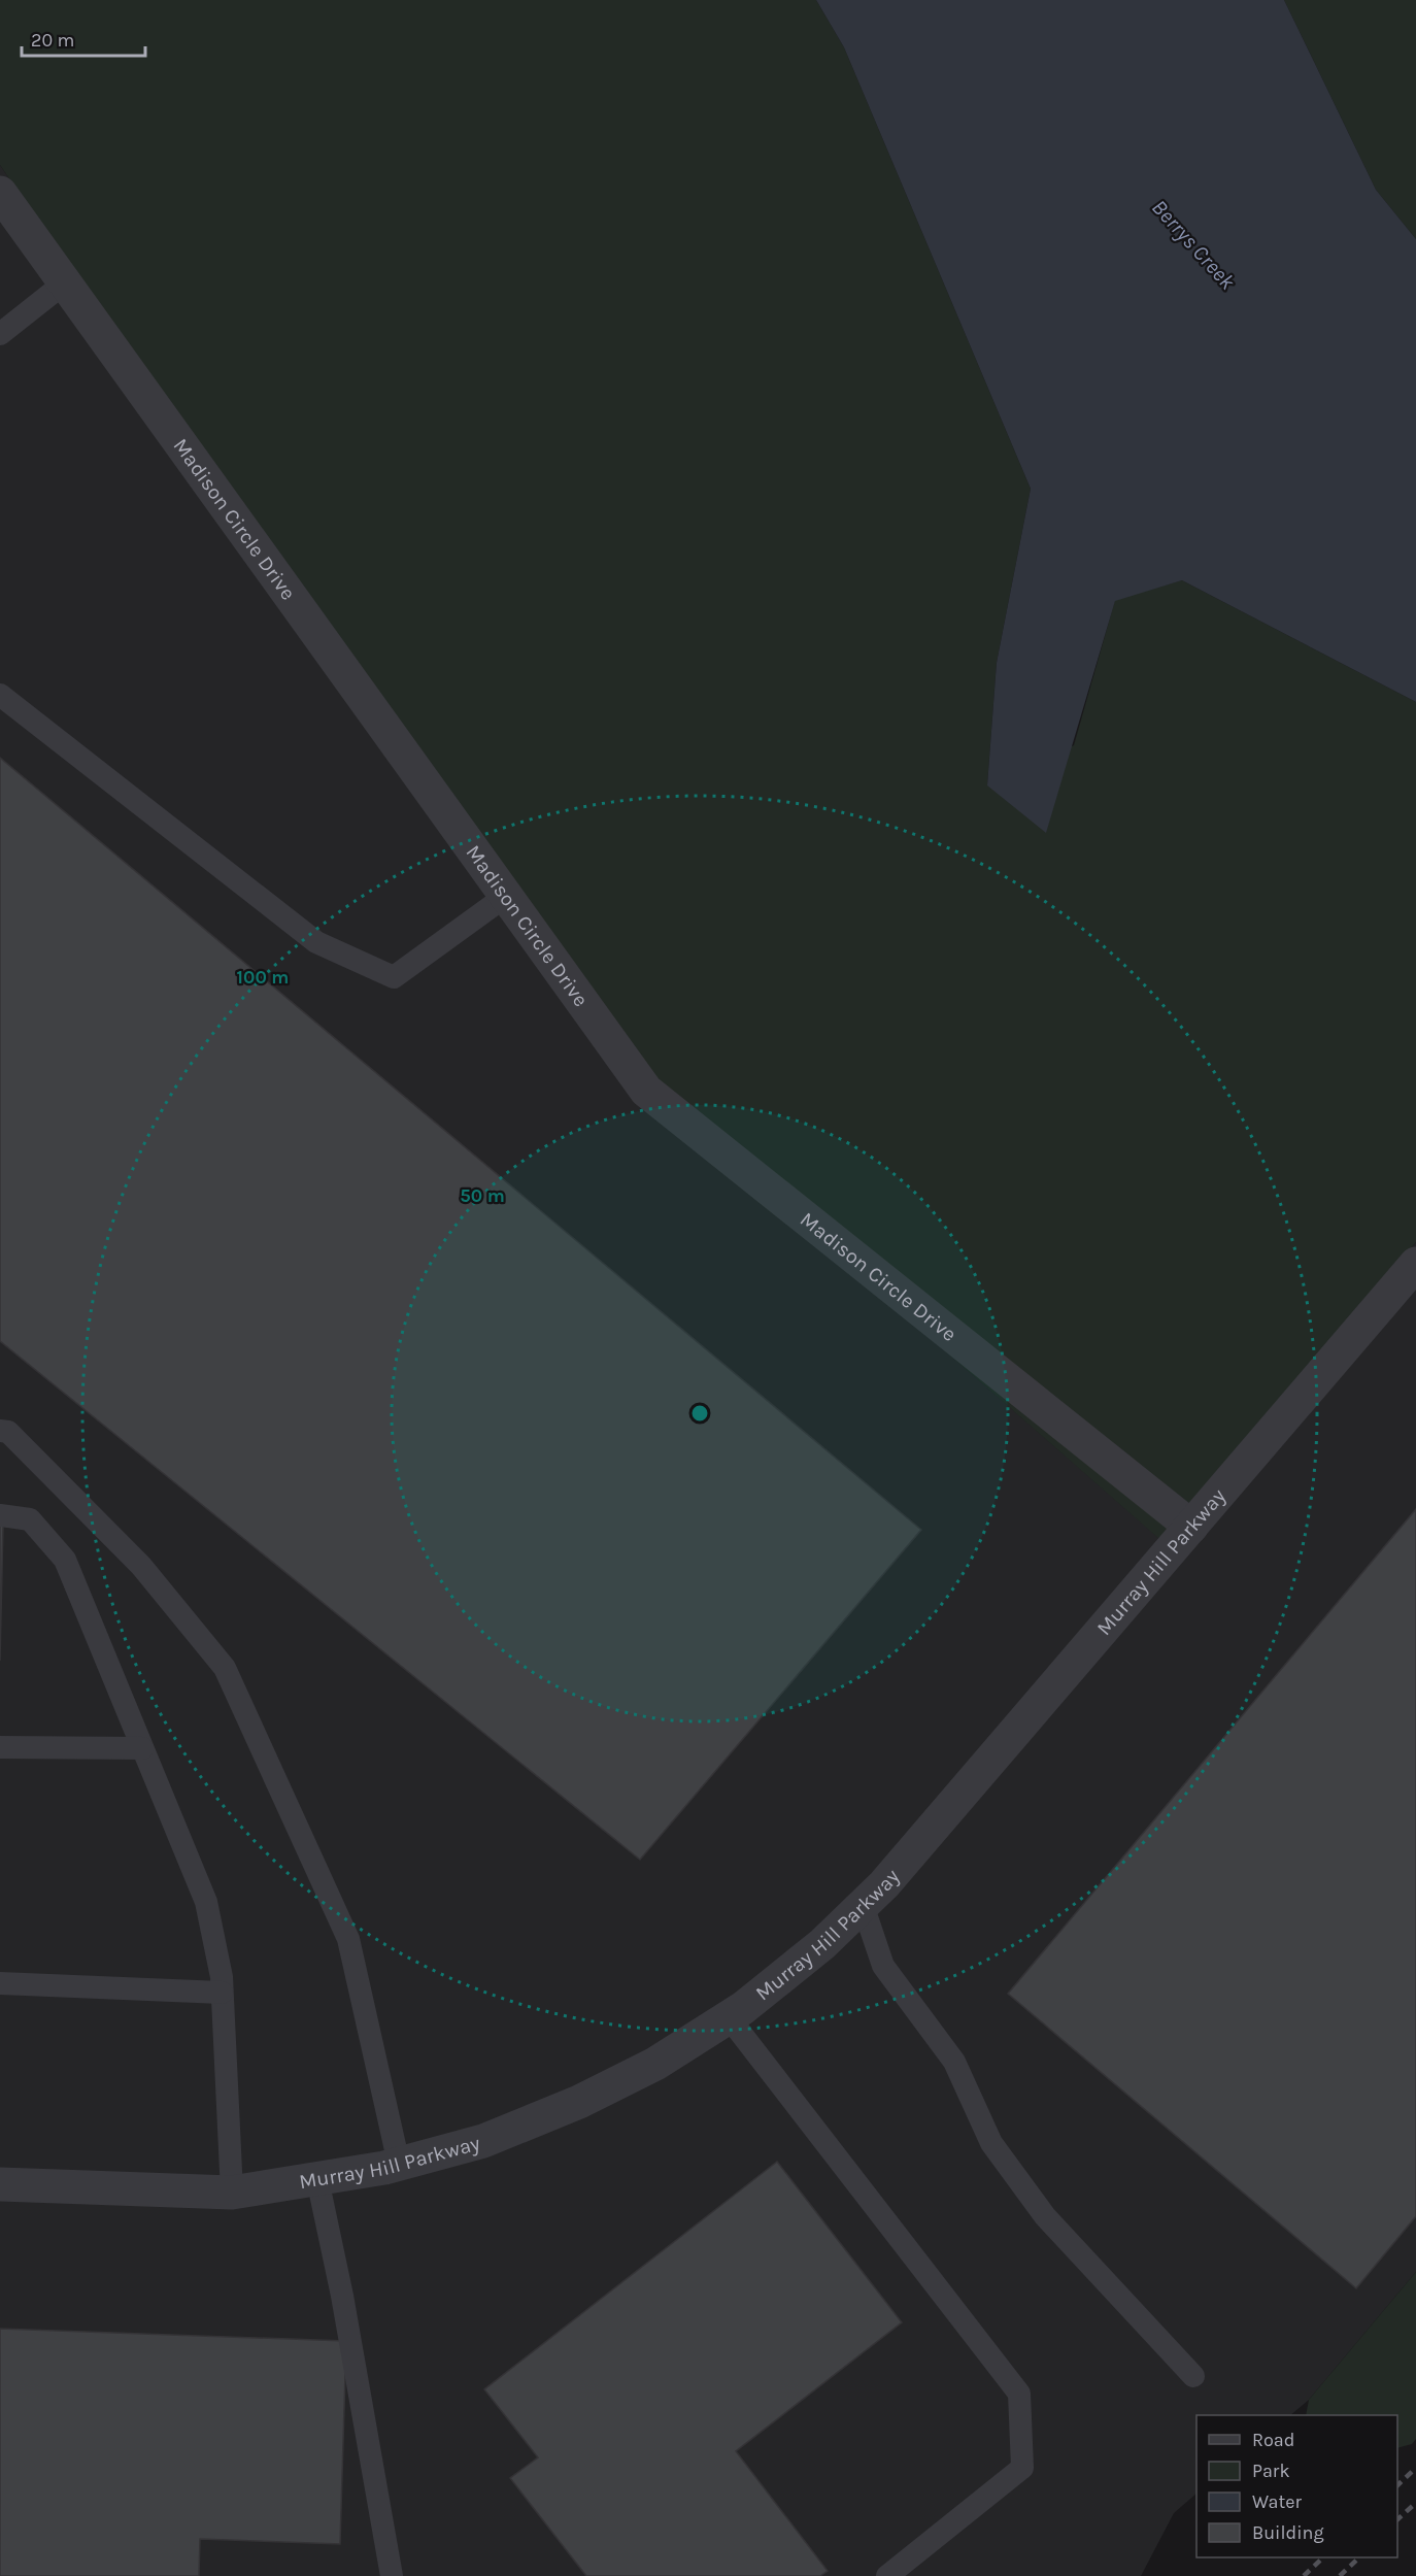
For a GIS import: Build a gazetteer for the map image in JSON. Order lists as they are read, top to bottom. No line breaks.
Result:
{"streets":{"street":["Madison Circle Drive","Murray Hill Parkway"]},"crossings":[["Madison Circle Drive","Murray Hill Parkway"]],"water":["Berrys Creek"],"legend":["Road","Park","Water","Building"],"scale_bar":"20 m","rings":["100 m","50 m"]}
